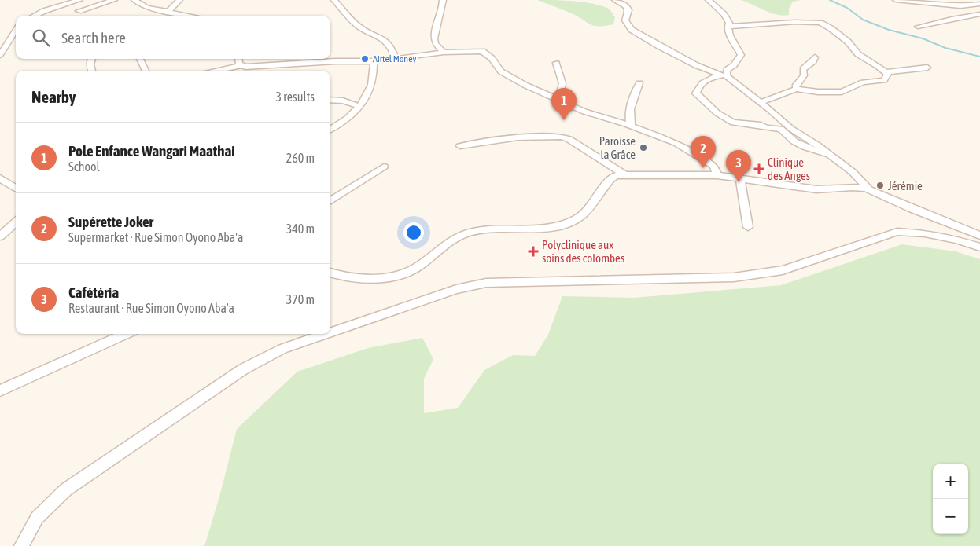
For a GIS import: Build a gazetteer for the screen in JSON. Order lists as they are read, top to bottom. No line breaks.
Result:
{"places":{"other":["Airtel Money","Paroisse la Grâce","Jérémie"],"health":["Clinique des Anges","Polyclinique aux soins des colombes"]},"page":{"search":"Search here","heading":["Nearby","3 results"],"pins":["1","2","3"],"list":[{"mark":"1","name":"Pole Enfance Wangari Maathai","note":"School","value":"260 m"},{"mark":"2","name":"Supérette Joker","note":"Supermarket · Rue Simon Oyono Aba'a","value":"340 m"},{"mark":"3","name":"Cafétéria","note":"Restaurant · Rue Simon Oyono Aba'a","value":"370 m"}],"map_buttons":["+","−"]}}
